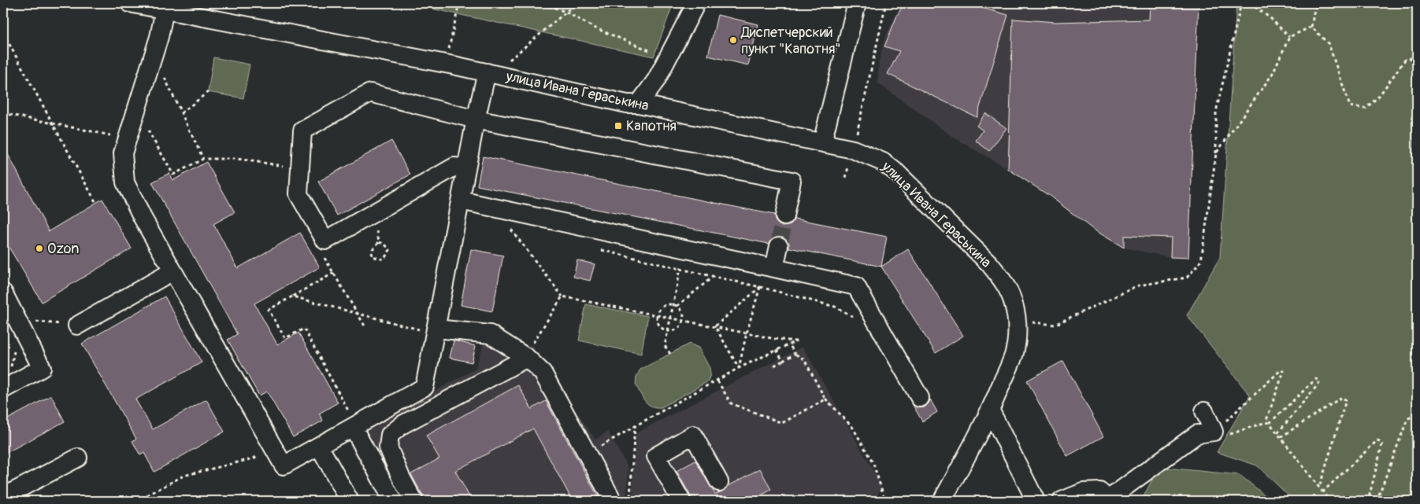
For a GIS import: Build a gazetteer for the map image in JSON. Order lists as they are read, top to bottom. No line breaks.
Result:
{"streets":{"street":["улица Ивана Гераськина"]},"places":{"other":["Диспетчерский пункт \"Капотня\"","Ozon"],"transit":["Капотня"]}}
